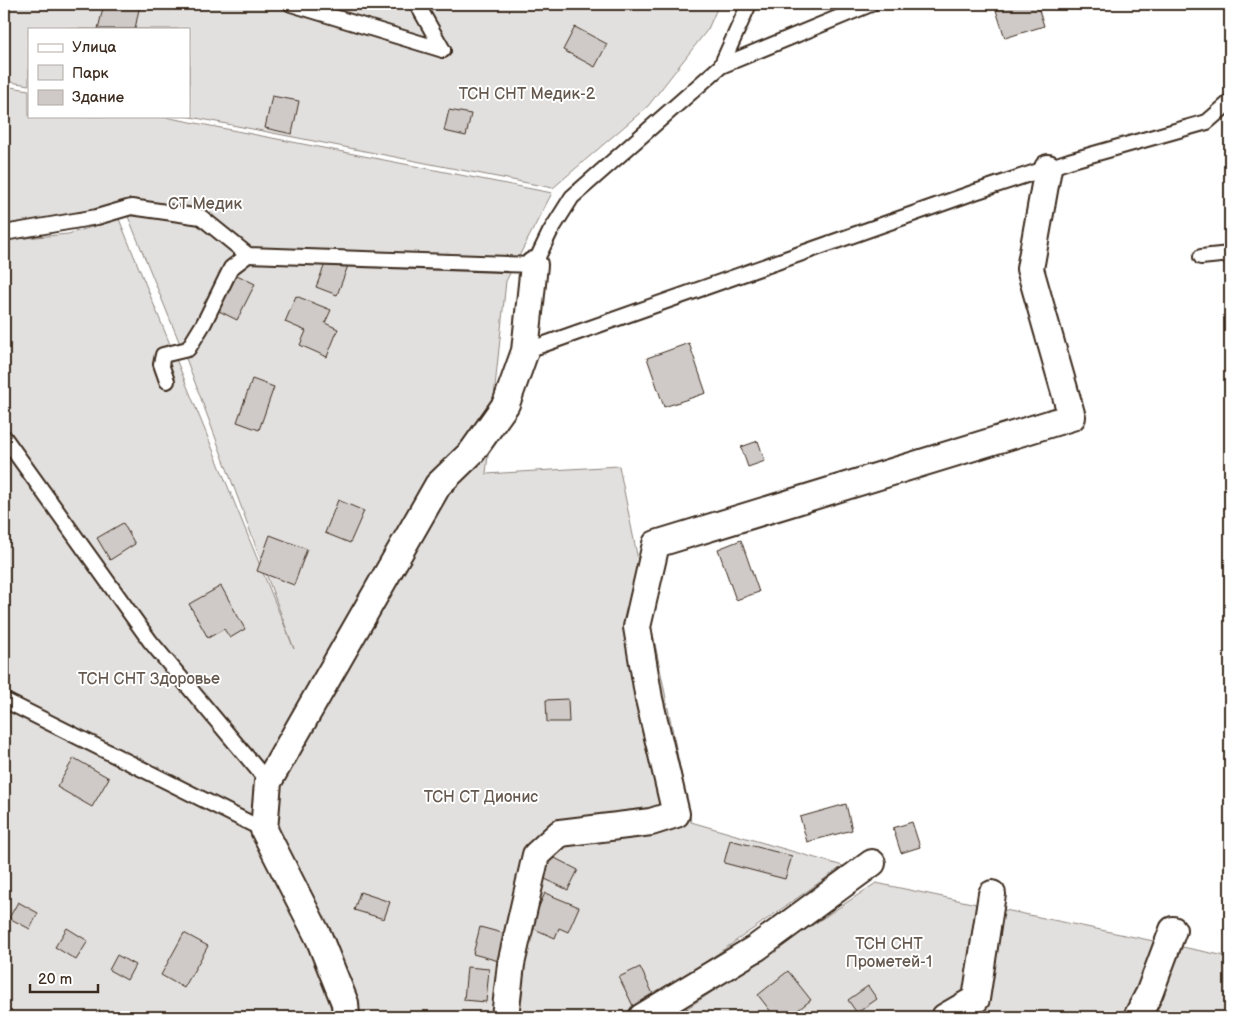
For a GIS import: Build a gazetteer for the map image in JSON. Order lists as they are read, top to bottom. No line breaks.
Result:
{"parks":["ТСН СНТ Медик-2","СТ Медик","ТСН СНТ Здоровье","ТСН СТ Дионис","ТСН СНТ Прометей-1"],"legend":["Улица","Парк","Здание"],"scale_bar":"20 m"}
